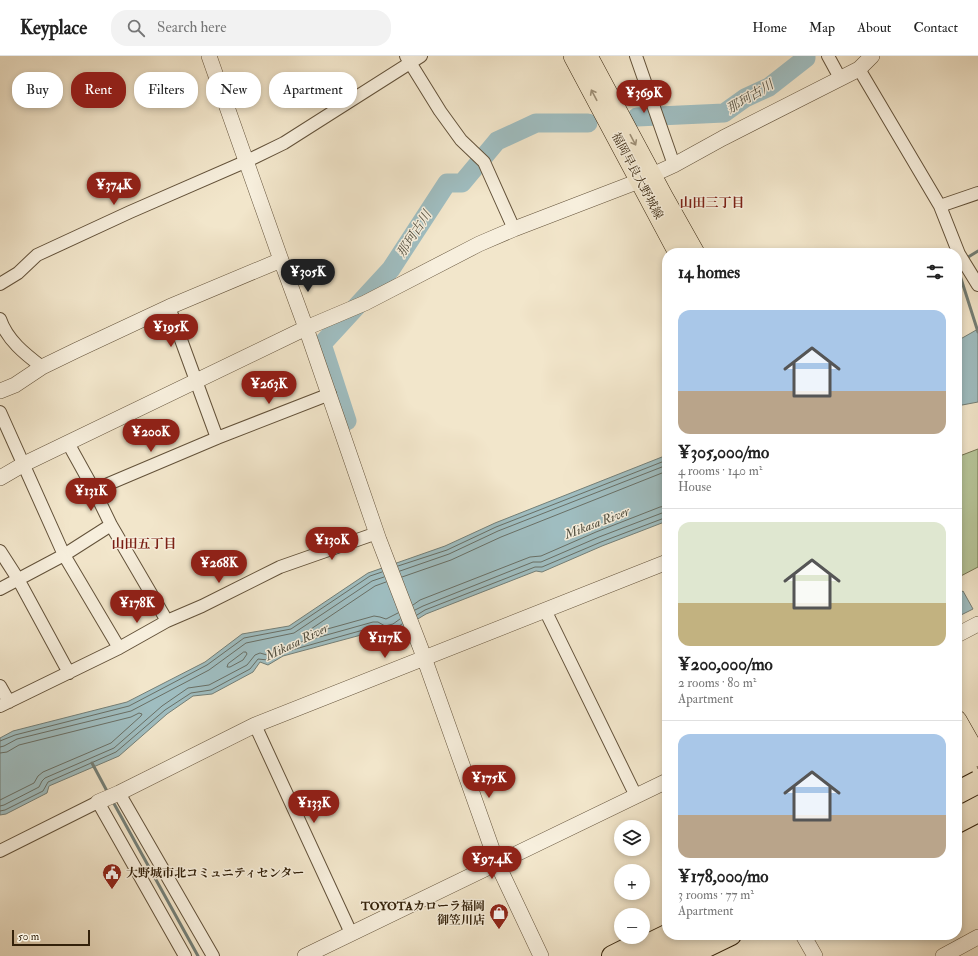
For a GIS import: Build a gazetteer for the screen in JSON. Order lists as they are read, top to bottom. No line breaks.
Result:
{"streets":{"main road":["福岡早良大野城線"]},"districts":["山田三丁目","山田五丁目"],"water":["那珂古川","Mikasa River"],"places":{"public building":["大野城市北コミュニティセンター"],"shop":["TOYOTAカローラ福岡 御笠川店"]},"scale_bar":"50 m","page":{"header":"Keyplace","search":"Search here","nav":["Home","Map","About","Contact"],"chip":["Buy","Rent","Filters","New","Apartment"],"price":["¥369K","¥374K","¥305K","¥195K","¥263K","¥200K","¥131K","¥130K","¥268K","¥178K","¥117K","¥175K","¥133K","¥97.4K"],"heading":"14 homes","list":[{"name":"¥305,000/mo","note":"4 rooms · 140 m² · House"},{"name":"¥200,000/mo","note":"2 rooms · 80 m² · Apartment"},{"name":"¥178,000/mo","note":"3 rooms · 77 m² · Apartment"}],"map_buttons":["+","−"],"scale":"50 m"}}
